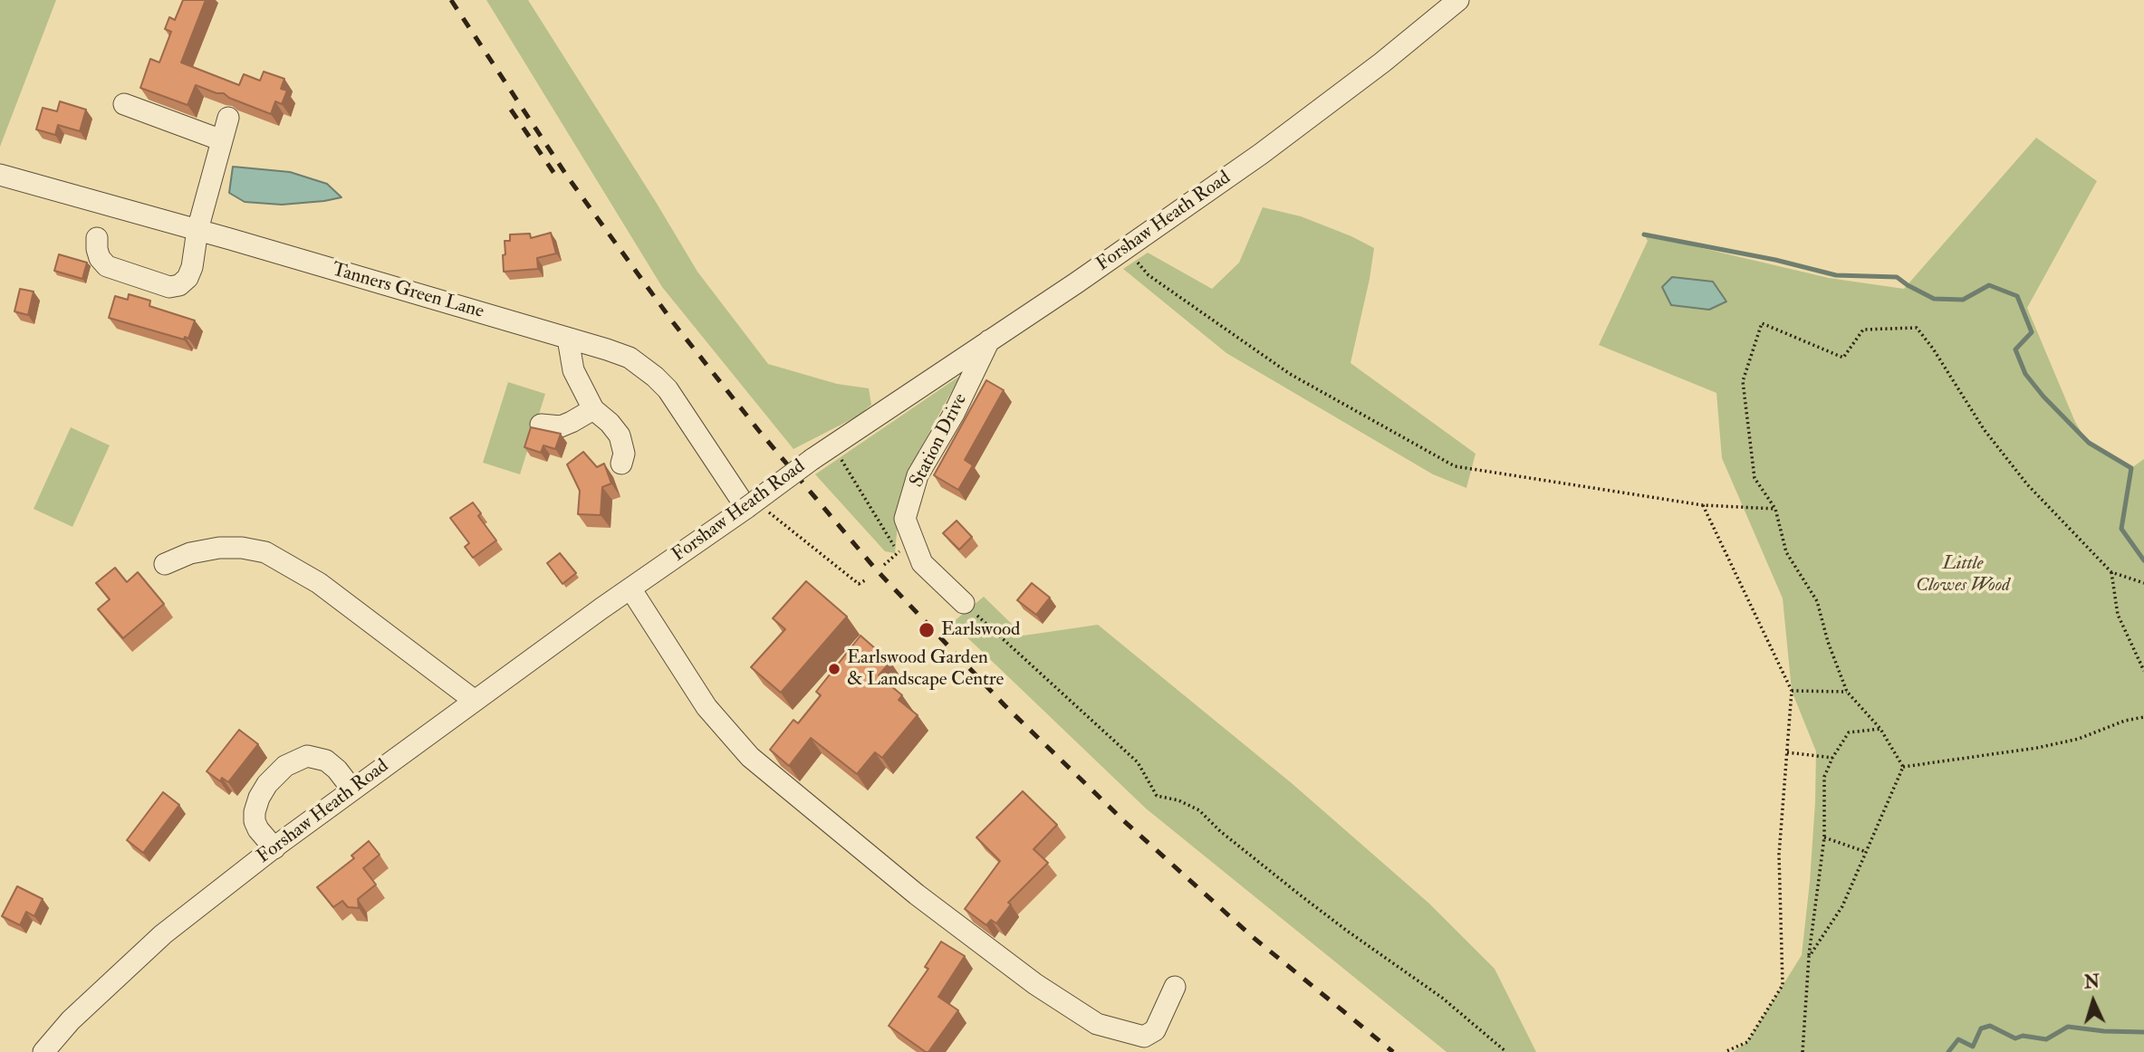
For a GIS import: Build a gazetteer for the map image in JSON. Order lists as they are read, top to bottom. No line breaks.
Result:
{"streets":{"street":["Forshaw Heath Road","Tanners Green Lane","Station Drive"]},"crossings":[["Forshaw Heath Road","Tanners Green Lane"],["Forshaw Heath Road","Station Drive"]],"parks":["Little Clowes Wood"],"places":["Earlswood","Earlswood Garden & Landscape Centre"],"north":"top"}
